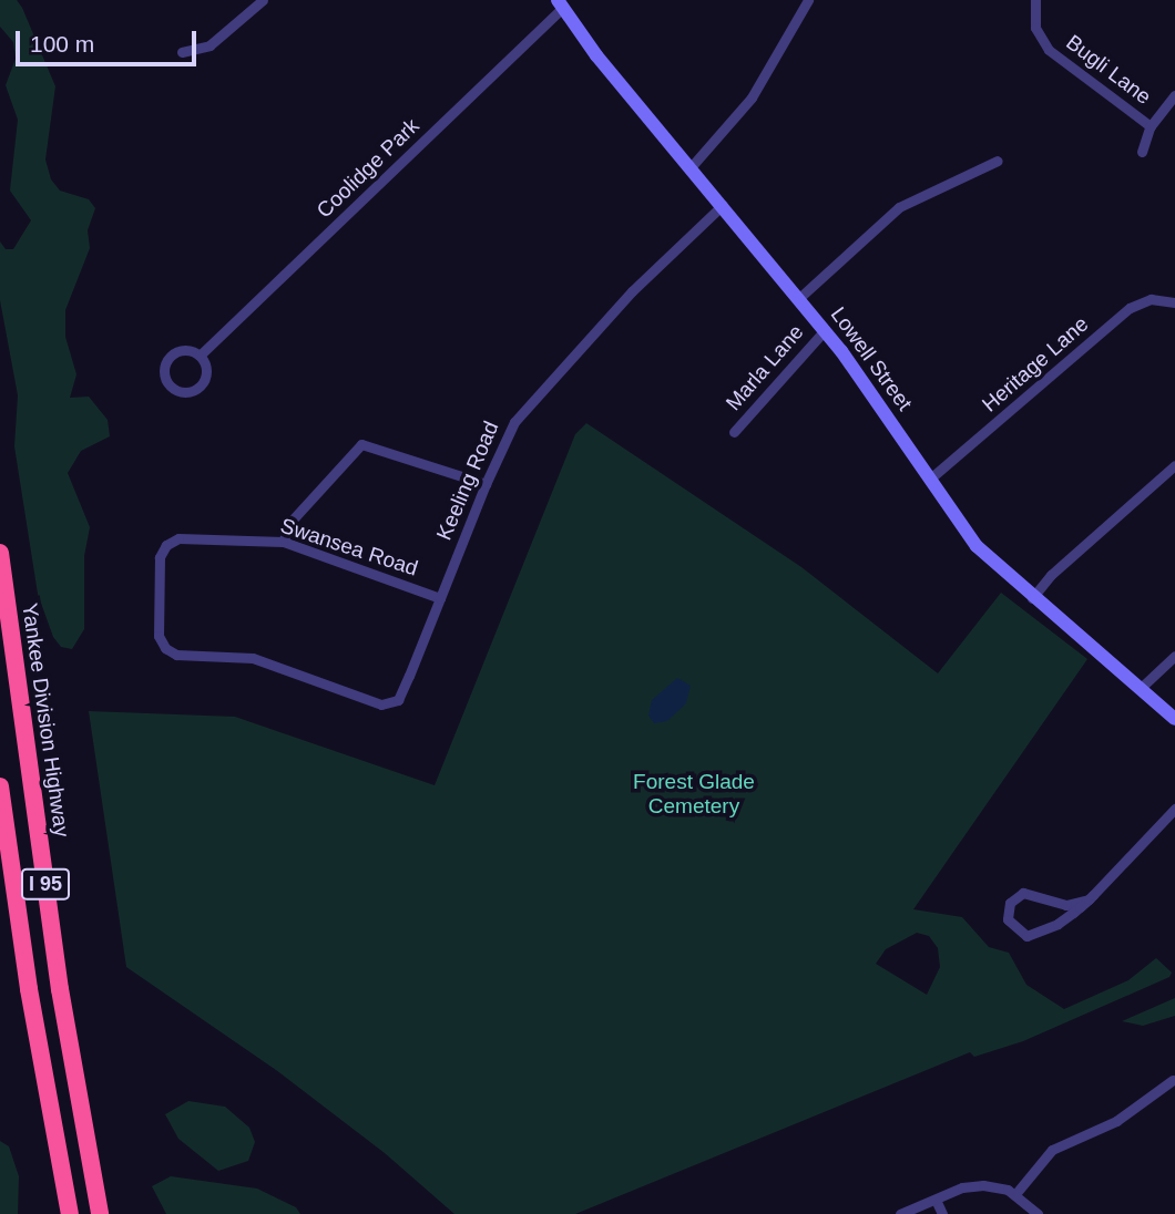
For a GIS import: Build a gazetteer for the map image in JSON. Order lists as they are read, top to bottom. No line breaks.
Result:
{"streets":{"highway":["Yankee Division Highway","I 95"],"main road":["Lowell Street"],"street":["Bugli Lane","Coolidge Park","Heritage Lane","Marla Lane","Keeling Road","Swansea Road"]},"crossings":[["Coolidge Park","Lowell Street"],["Lowell Street","Heritage Lane"],["Lowell Street","Marla Lane"],["Lowell Street","Keeling Road"],["Keeling Road","Swansea Road"]],"parks":["Forest Glade Cemetery"],"scale_bar":"100 m"}
